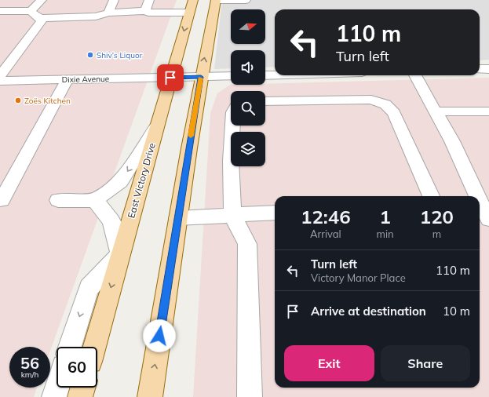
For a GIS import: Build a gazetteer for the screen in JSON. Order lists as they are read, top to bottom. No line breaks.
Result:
{"streets":{"main road":["East Victory Drive"],"street":["Dixie Avenue"]},"crossings":[["Dixie Avenue","East Victory Drive"]],"places":["Shiv’s Liquor","Zoës Kitchen"],"north":"right","page":{"turn":["110 m","Turn left"],"eta":["12:46","Arrival","1","min","120","m"],"list":[{"name":"Turn left","note":"Victory Manor Place","value":"110 m"},{"name":"Arrive at destination","value":"10 m"}],"buttons":["Exit","Share"],"speed":"56 km/h","limit":"60"}}
